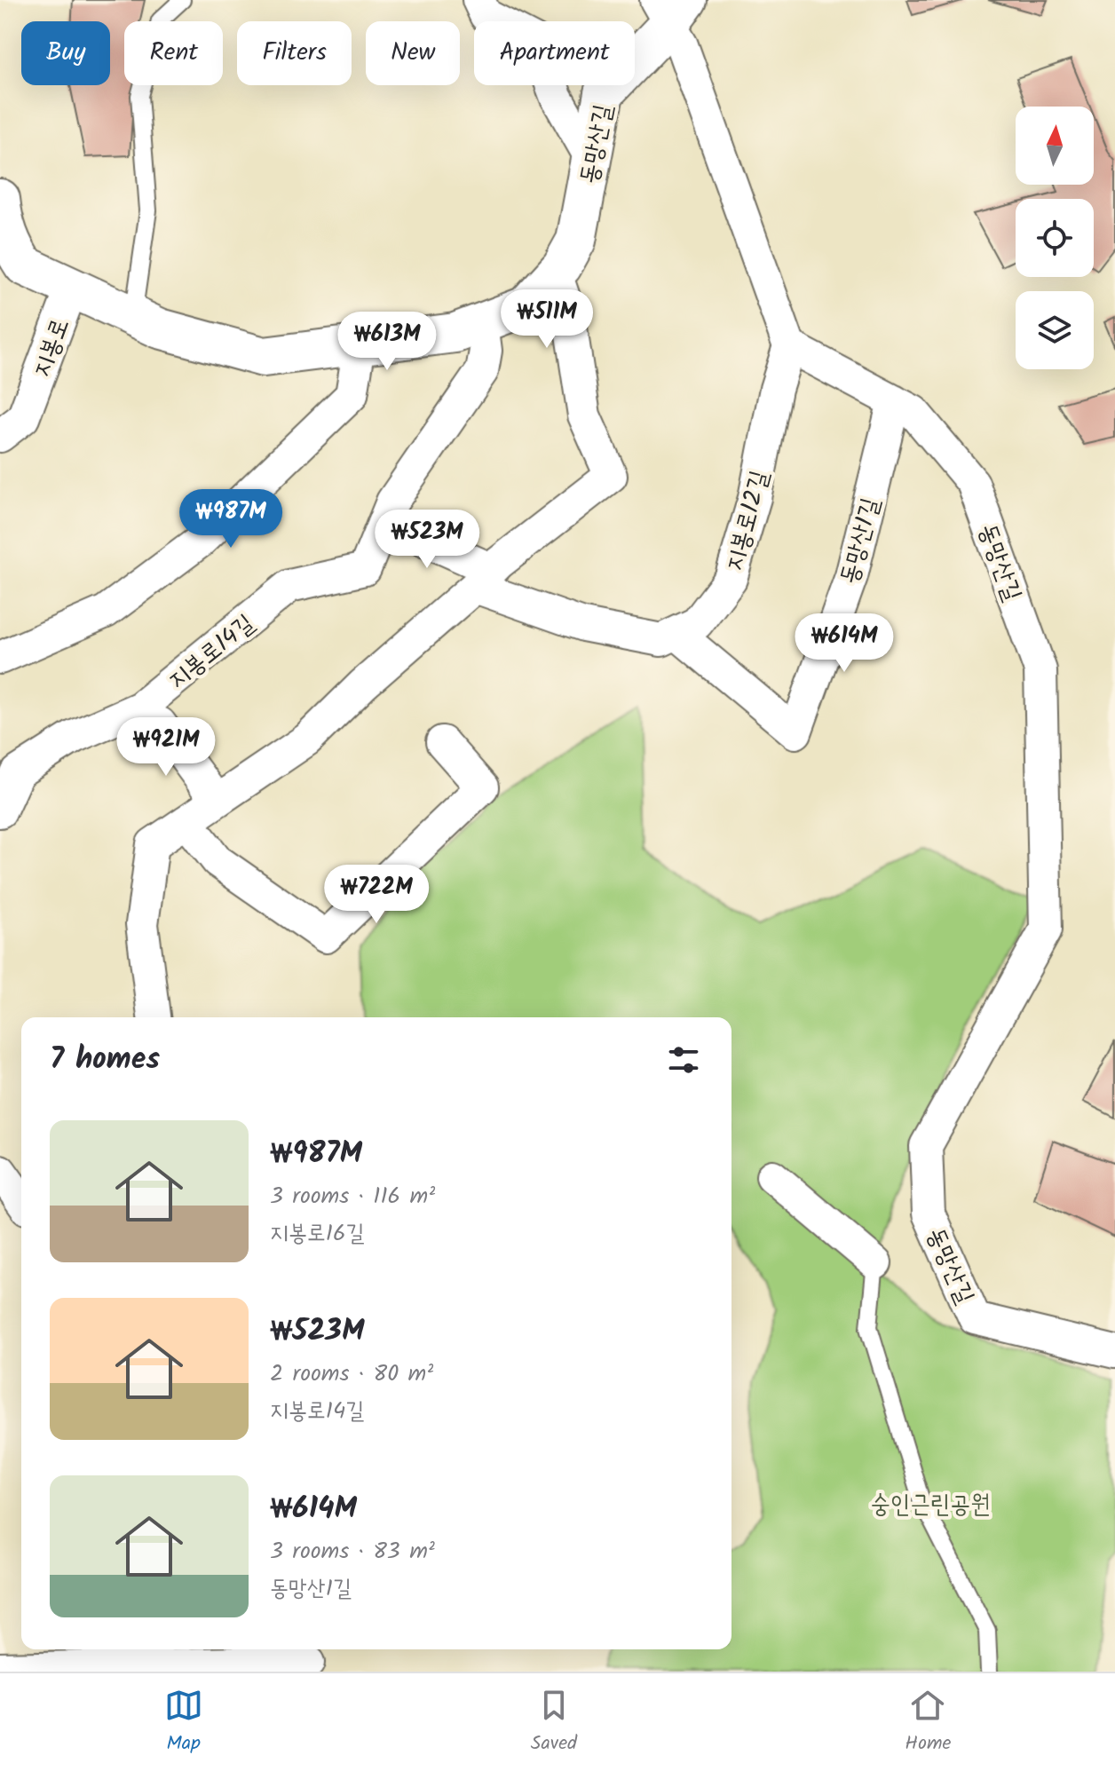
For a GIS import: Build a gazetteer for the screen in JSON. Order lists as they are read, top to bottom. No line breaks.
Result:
{"streets":{"street":["동망산길","지봉로","지봉로12길","동망산1길","지봉로14길"]},"crossings":[["동망산길","지봉로"],["동망산길","지봉로12길"],["동망산길","동망산1길"],["동망산길","지봉로14길"],["지봉로12길","동망산1길"]],"parks":["숭인근린공원"],"north":"top","page":{"chip":["Buy","Rent","Filters","New","Apartment"],"price":["₩511M","₩613M","₩987M","₩523M","₩614M","₩921M","₩722M"],"heading":"7 homes","list":[{"name":"₩987M","note":"3 rooms · 116 m² · 지봉로16길"},{"name":"₩523M","note":"2 rooms · 80 m² · 지봉로14길"},{"name":"₩614M","note":"3 rooms · 83 m² · 동망산1길"}],"tabs":["Map","Saved","Home"]}}
